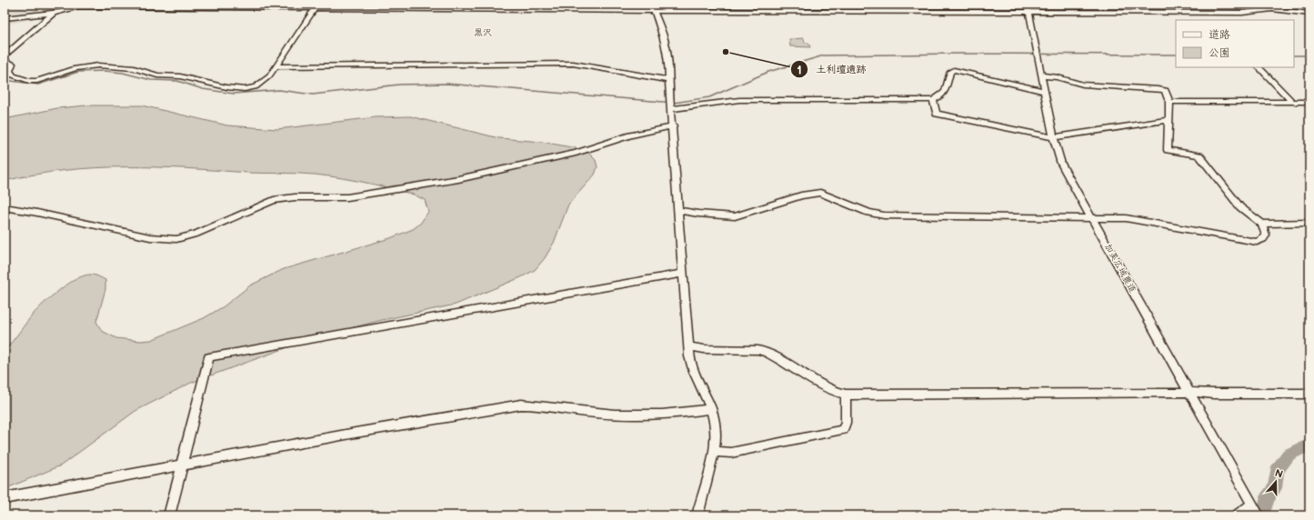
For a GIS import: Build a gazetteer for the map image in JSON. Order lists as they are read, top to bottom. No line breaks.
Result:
{"streets":{"street":["加美広域農道"]},"districts":["黒沢"],"places":["土利壇遺跡"],"legend":["道路","公園"],"north":"top"}
